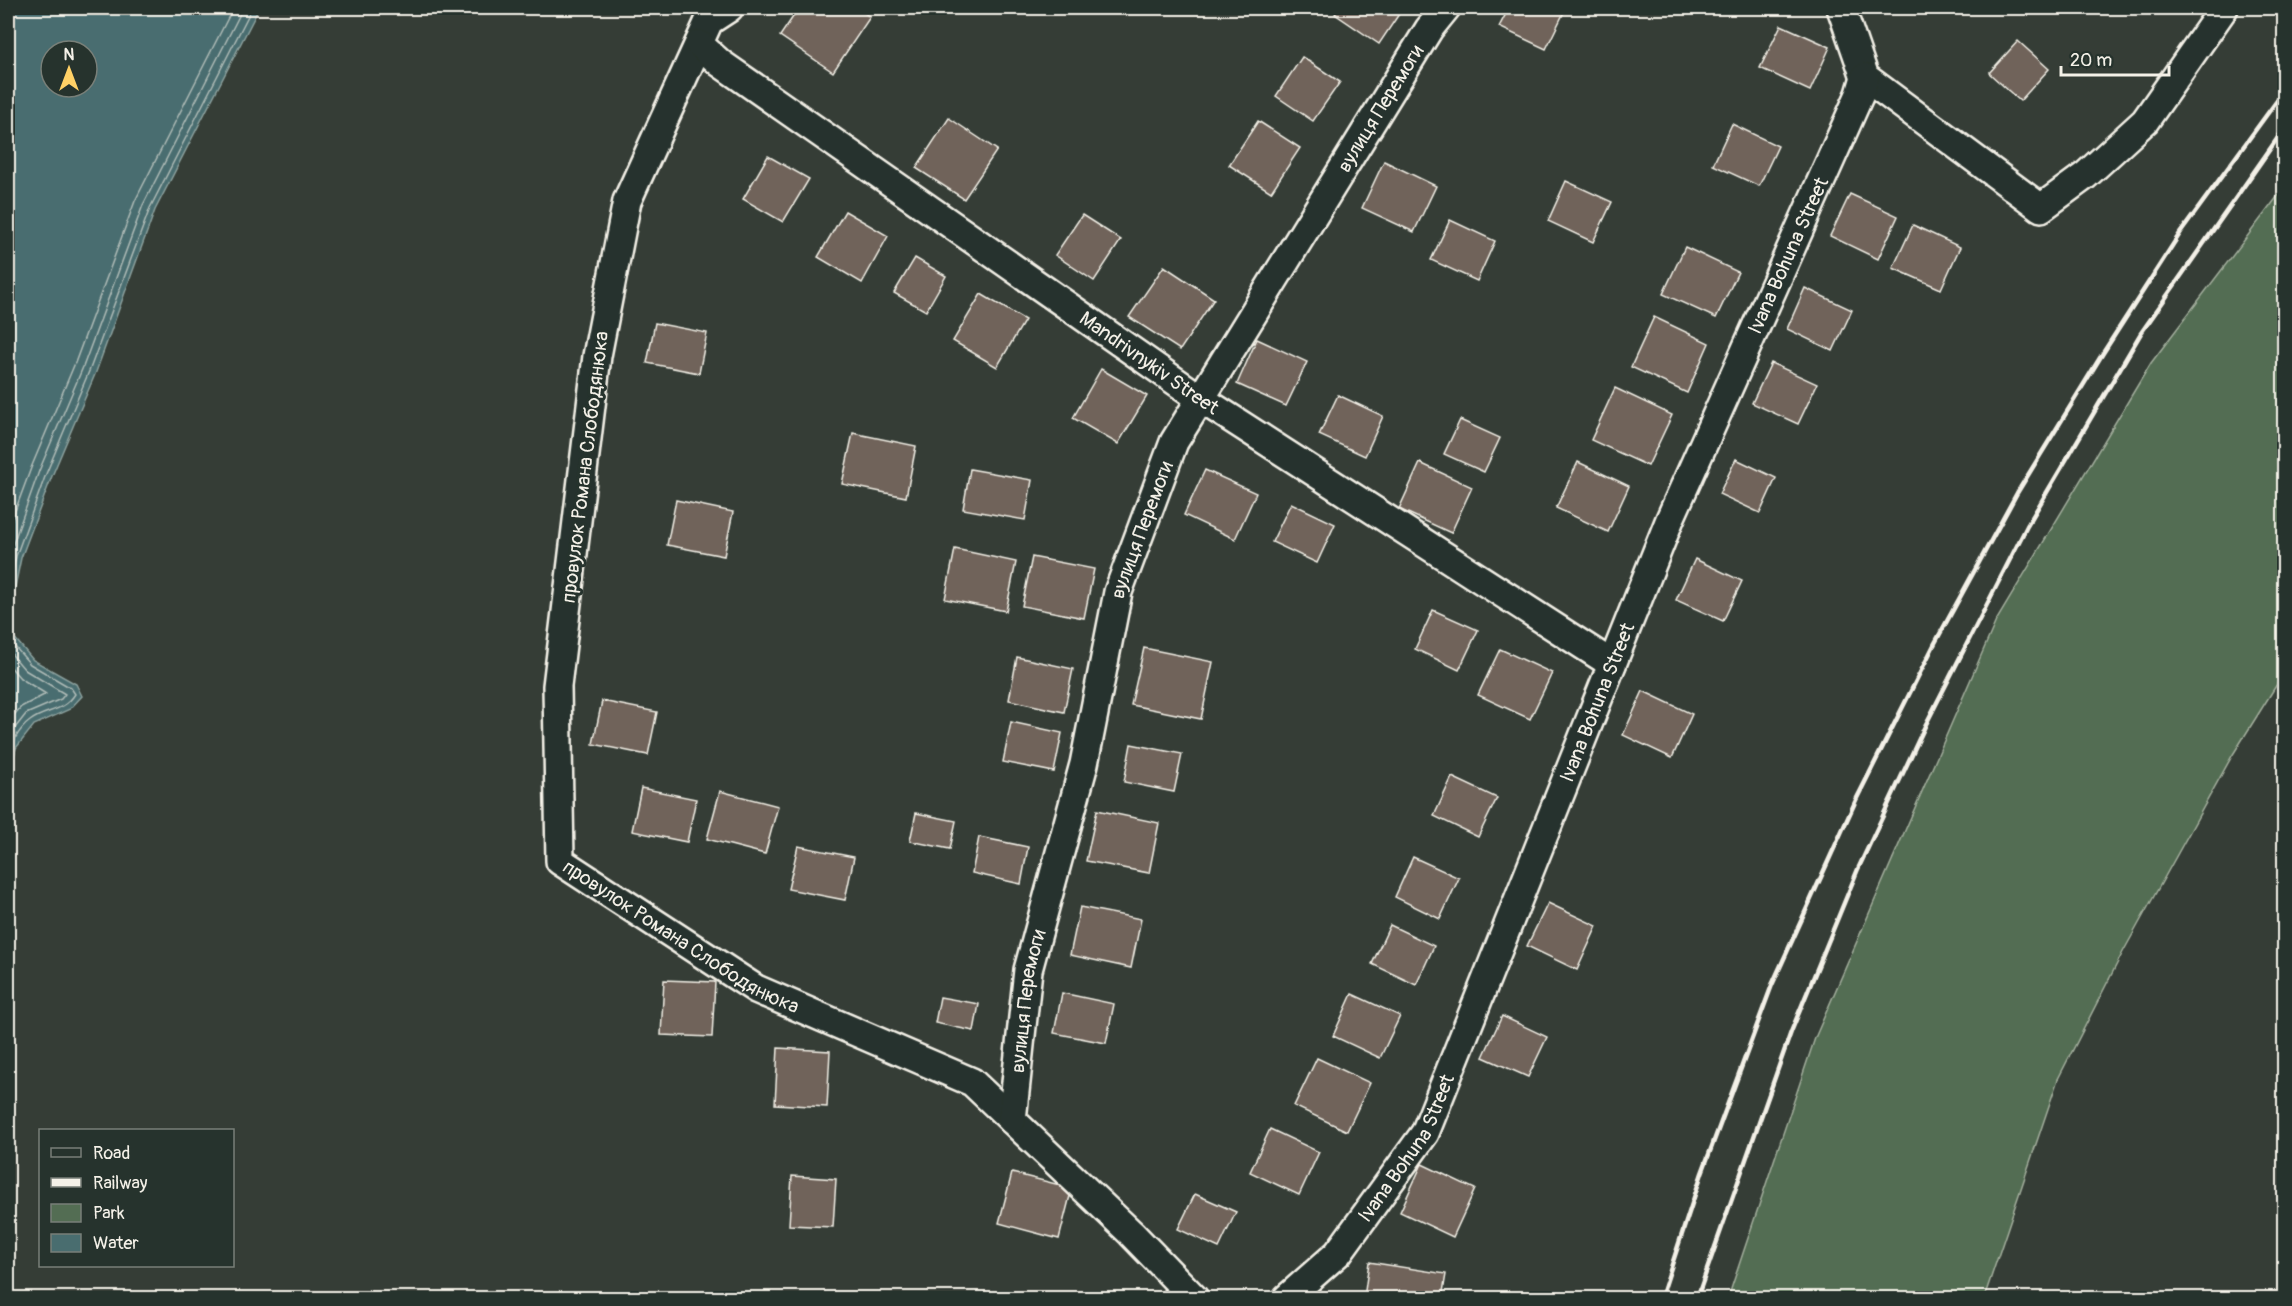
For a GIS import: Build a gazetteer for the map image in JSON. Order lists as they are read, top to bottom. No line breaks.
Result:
{"streets":{"street":["вулиця Перемоги","Ivana Bohuna Street","Mandrivnykiv Street","провулок Романа Слободянюка"]},"crossings":[["вулиця Перемоги","Mandrivnykiv Street"],["вулиця Перемоги","провулок Романа Слободянюка"],["Ivana Bohuna Street","Mandrivnykiv Street"],["Mandrivnykiv Street","провулок Романа Слободянюка"]],"legend":["Road","Railway","Park","Water"],"scale_bar":"20 m","north":"top"}
